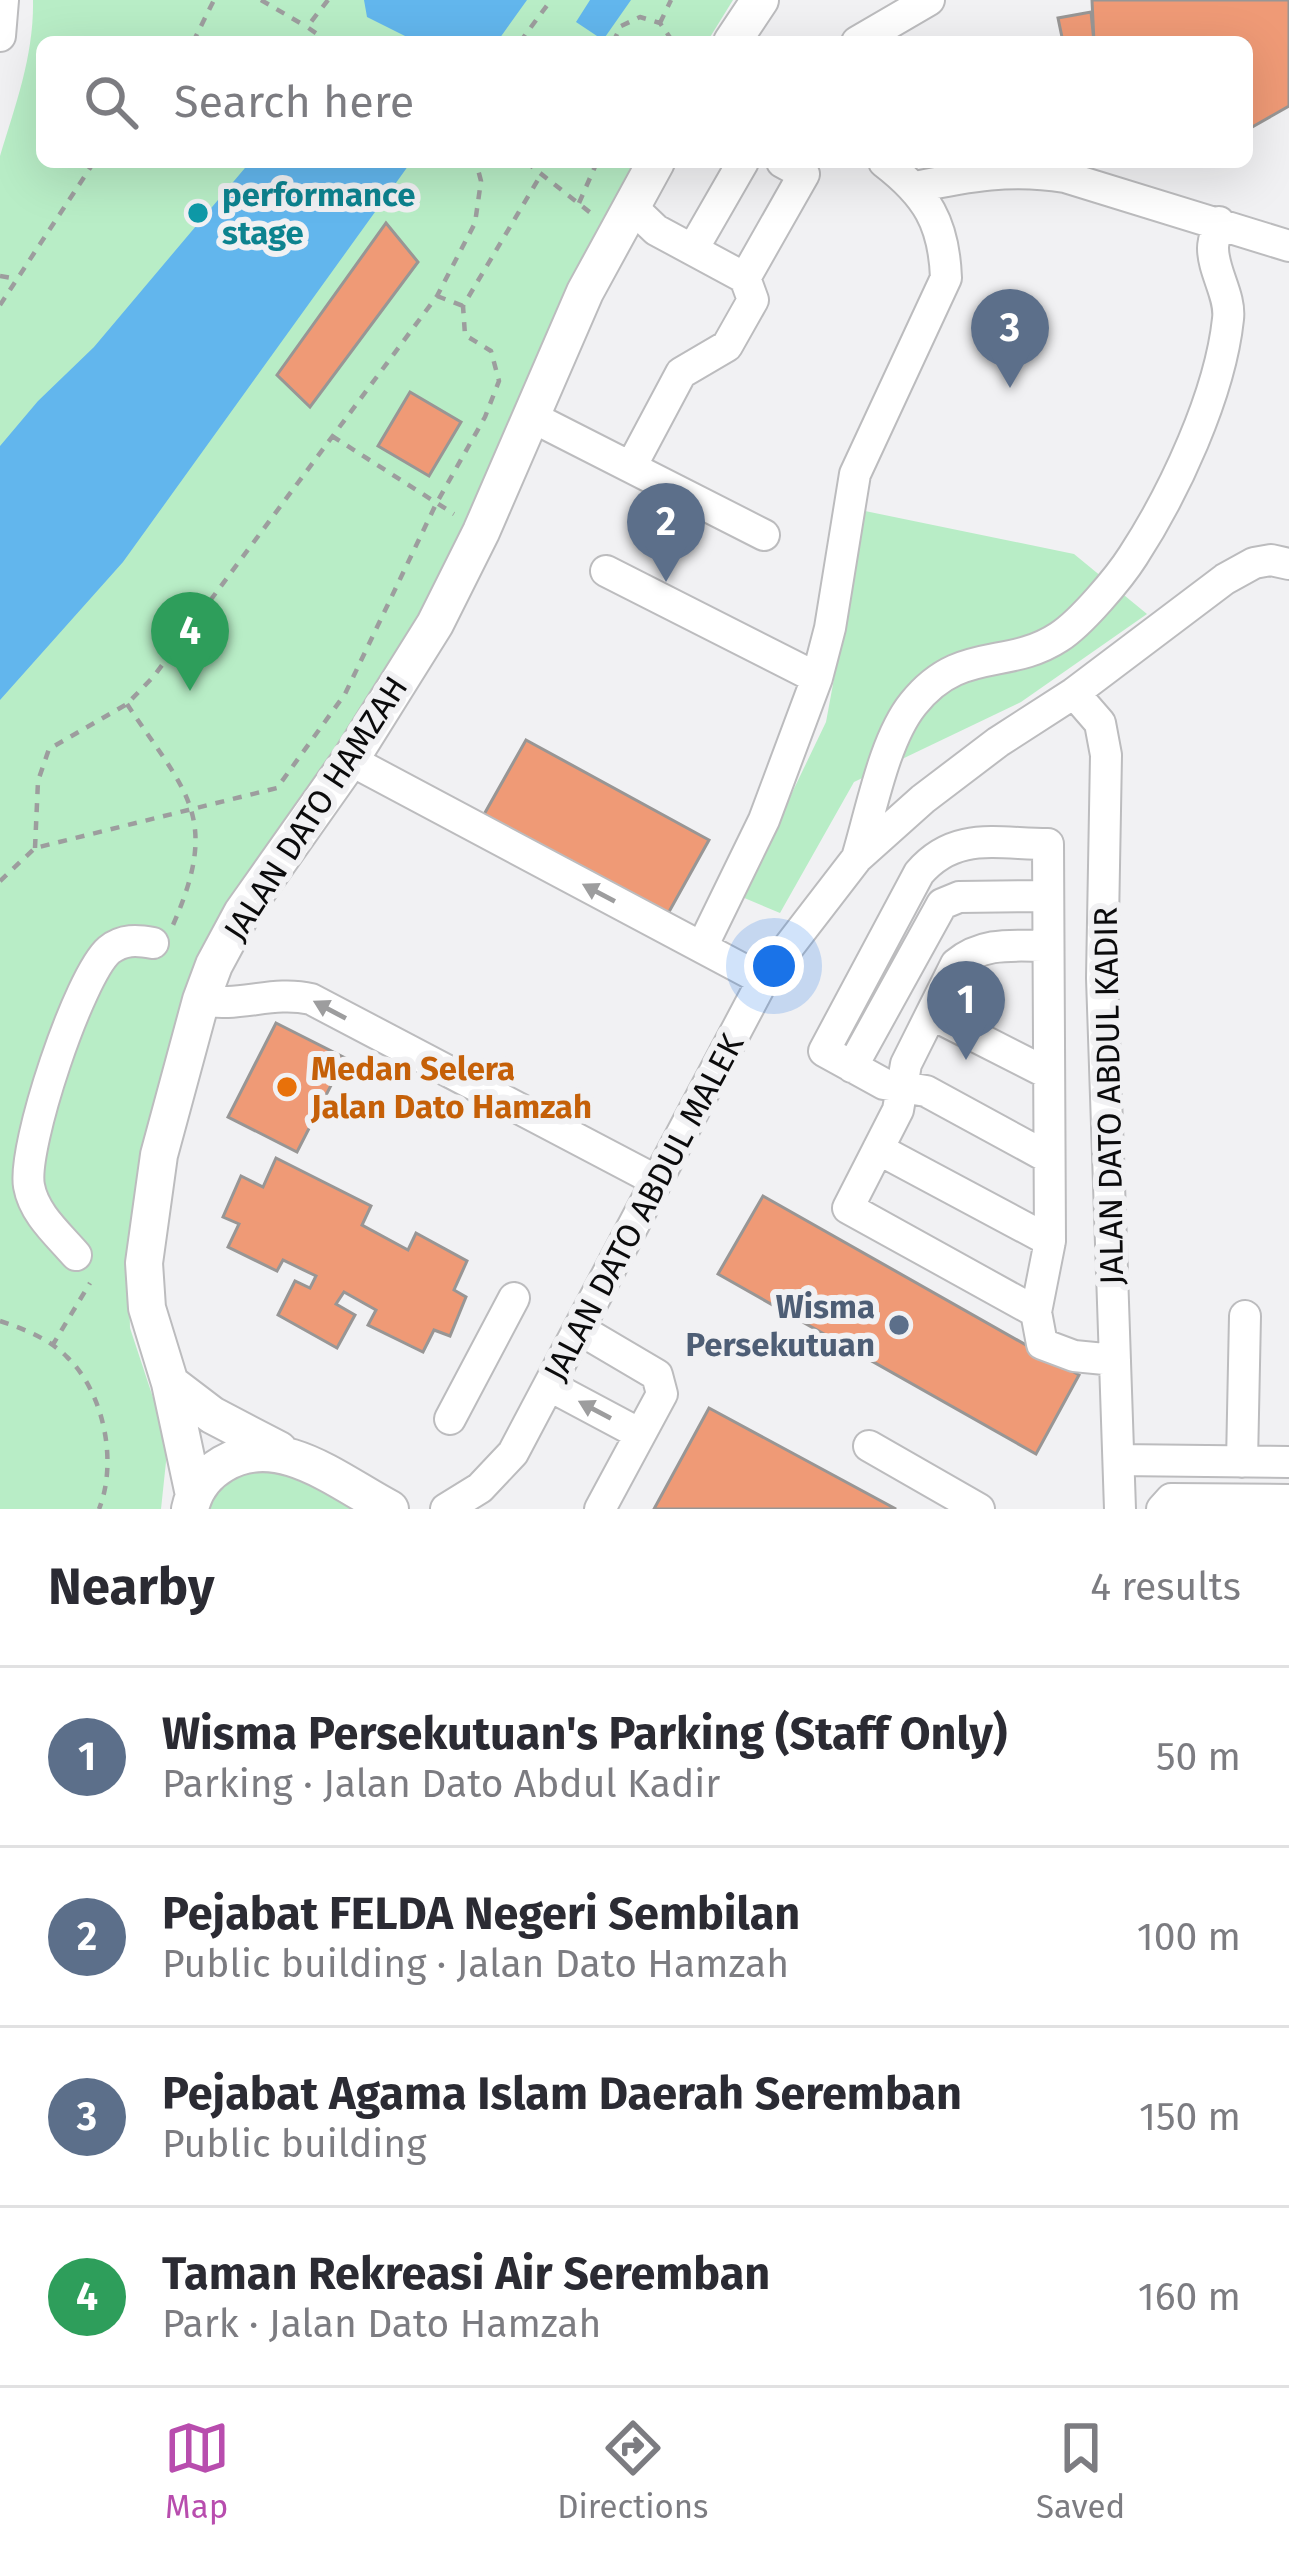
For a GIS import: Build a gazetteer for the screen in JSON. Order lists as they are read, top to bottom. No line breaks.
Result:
{"streets":{"main road":["JALAN DATO HAMZAH"],"street":["JALAN DATO ABDUL KADIR","JALAN DATO ABDUL MALEK"]},"crossings":[["JALAN DATO ABDUL KADIR","JALAN DATO ABDUL MALEK"]],"places":["performance stage","Medan Selera Jalan Dato Hamzah","Wisma Persekutuan"],"page":{"search":"Search here","pins":["3","2","4","1"],"heading":["Nearby","4 results"],"list":[{"mark":"1","name":"Wisma Persekutuan's Parking (Staff Only)","note":"Parking · Jalan Dato Abdul Kadir","value":"50 m"},{"mark":"2","name":"Pejabat FELDA Negeri Sembilan","note":"Public building · Jalan Dato Hamzah","value":"100 m"},{"mark":"3","name":"Pejabat Agama Islam Daerah Seremban","note":"Public building","value":"150 m"},{"mark":"4","name":"Taman Rekreasi Air Seremban","note":"Park · Jalan Dato Hamzah","value":"160 m"}],"nav":["Map","Directions","Saved"]}}
